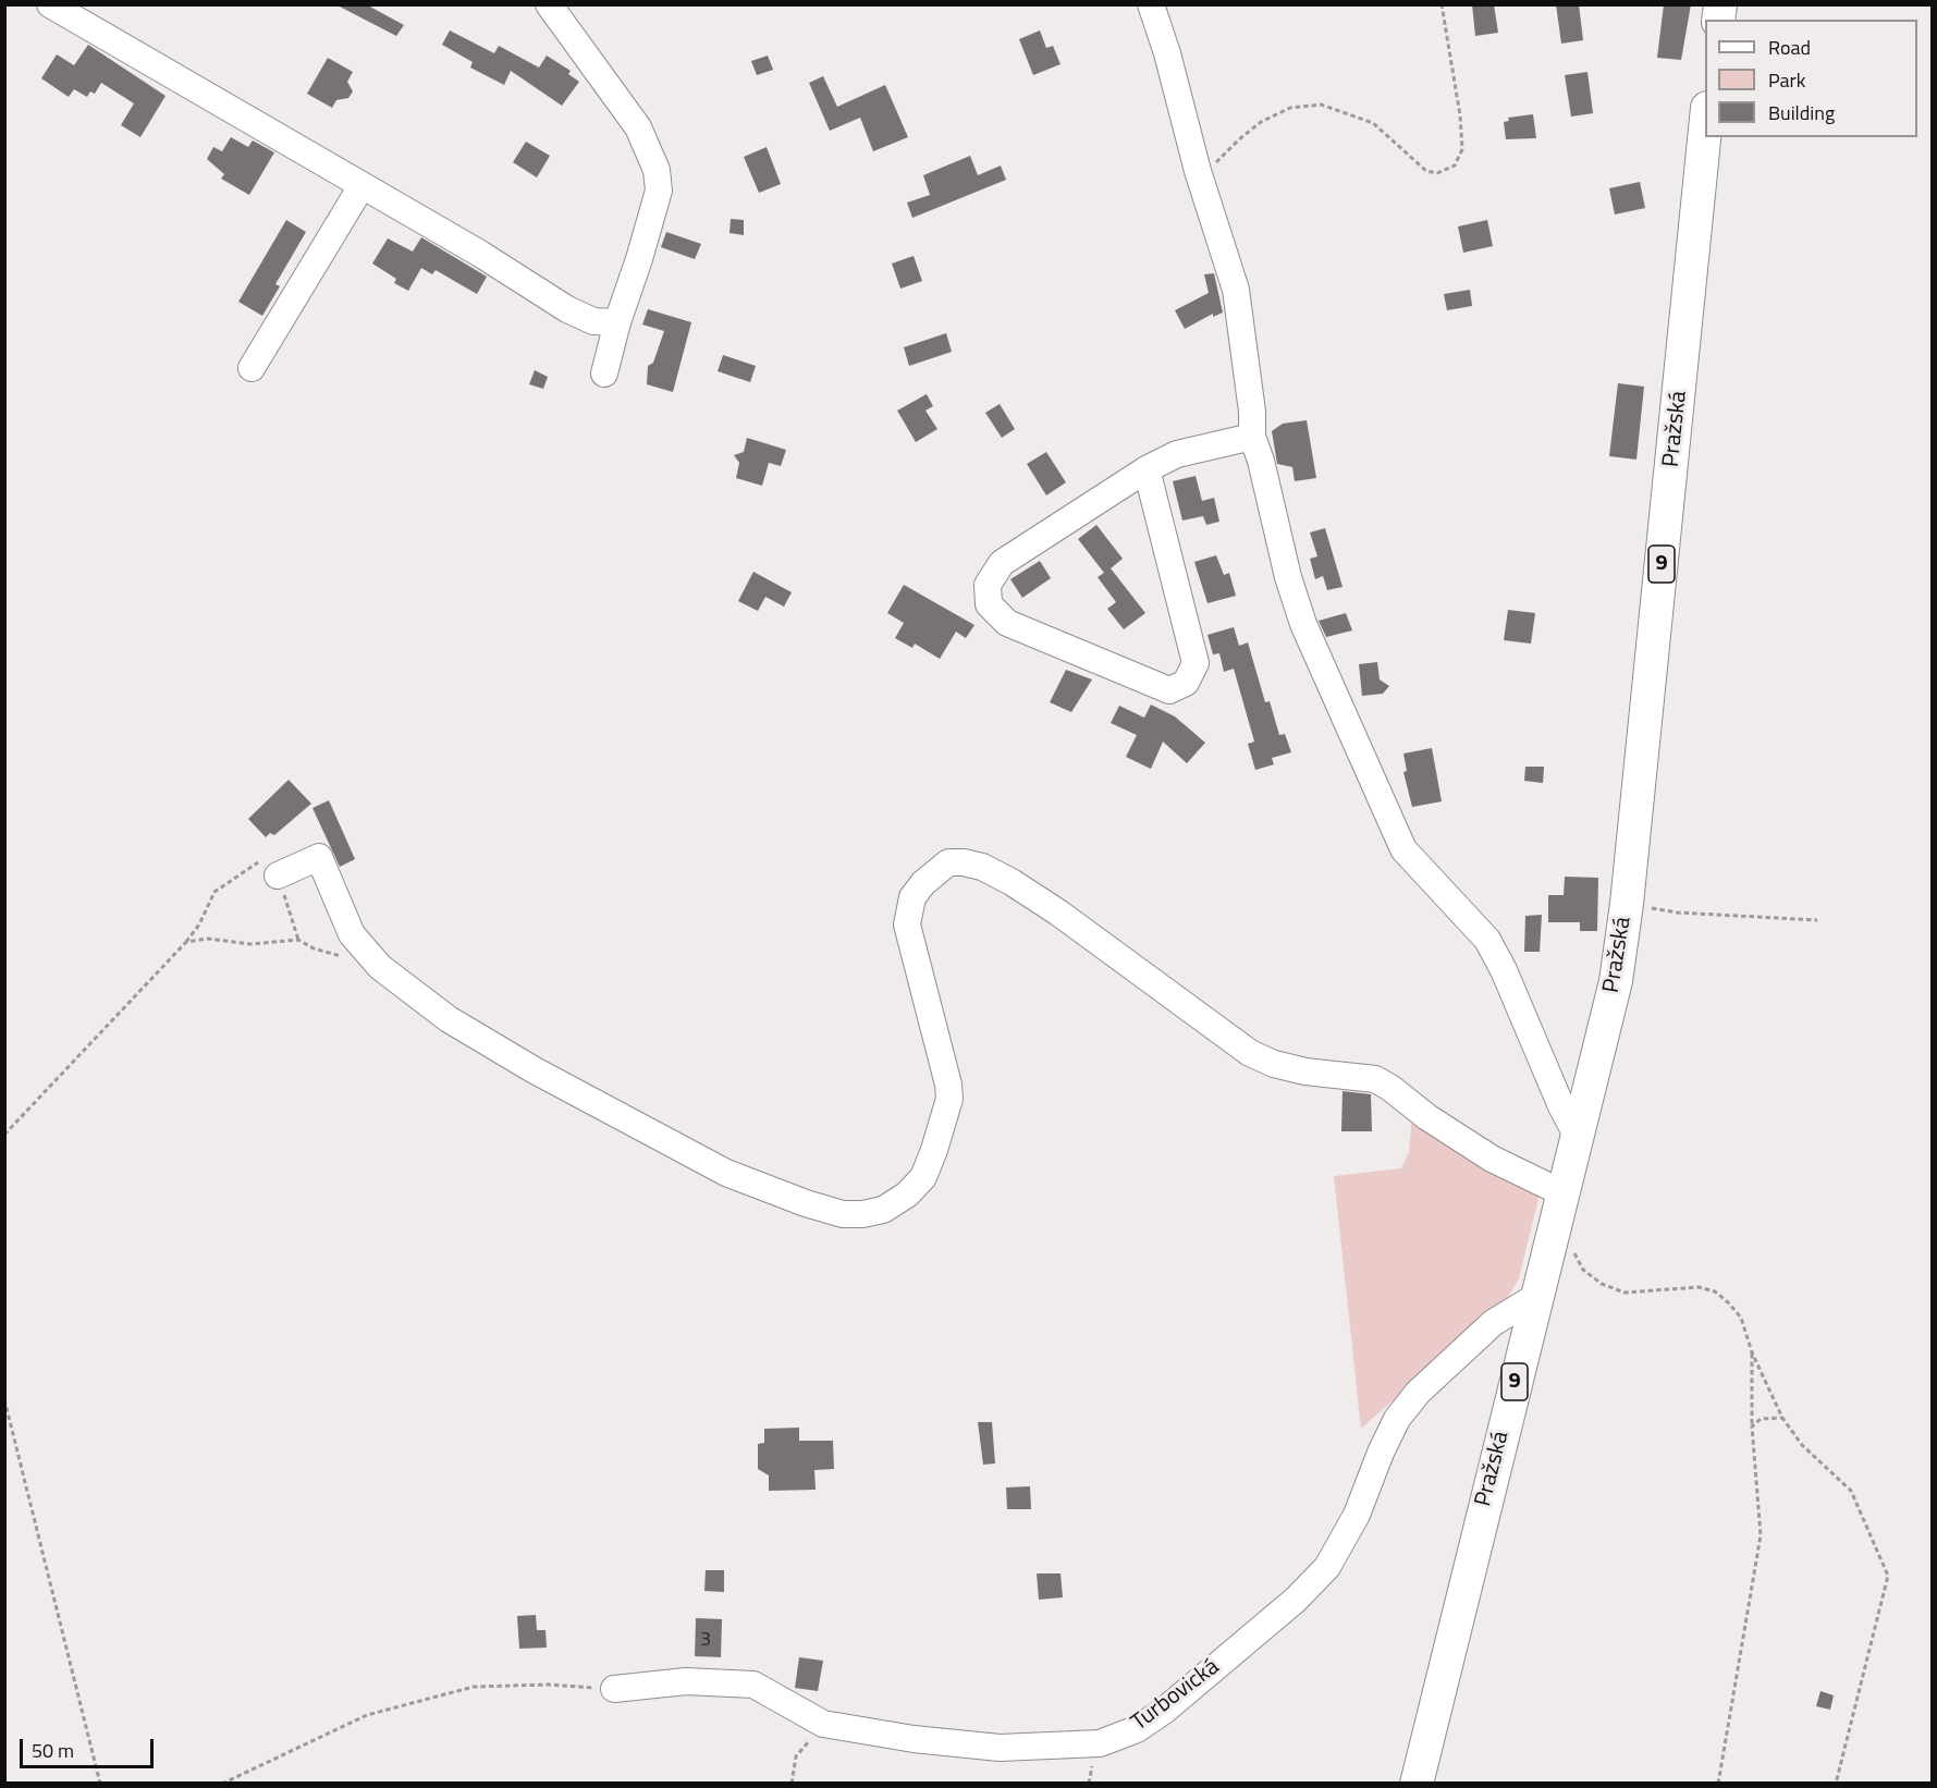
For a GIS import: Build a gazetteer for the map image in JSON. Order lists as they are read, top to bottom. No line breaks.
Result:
{"streets":{"main road":["Pražská","9"],"street":["Turbovická"]},"crossings":[["Pražská","Turbovická"]],"house_numbers":["3"],"legend":["Road","Park","Building"],"scale_bar":"50 m"}
